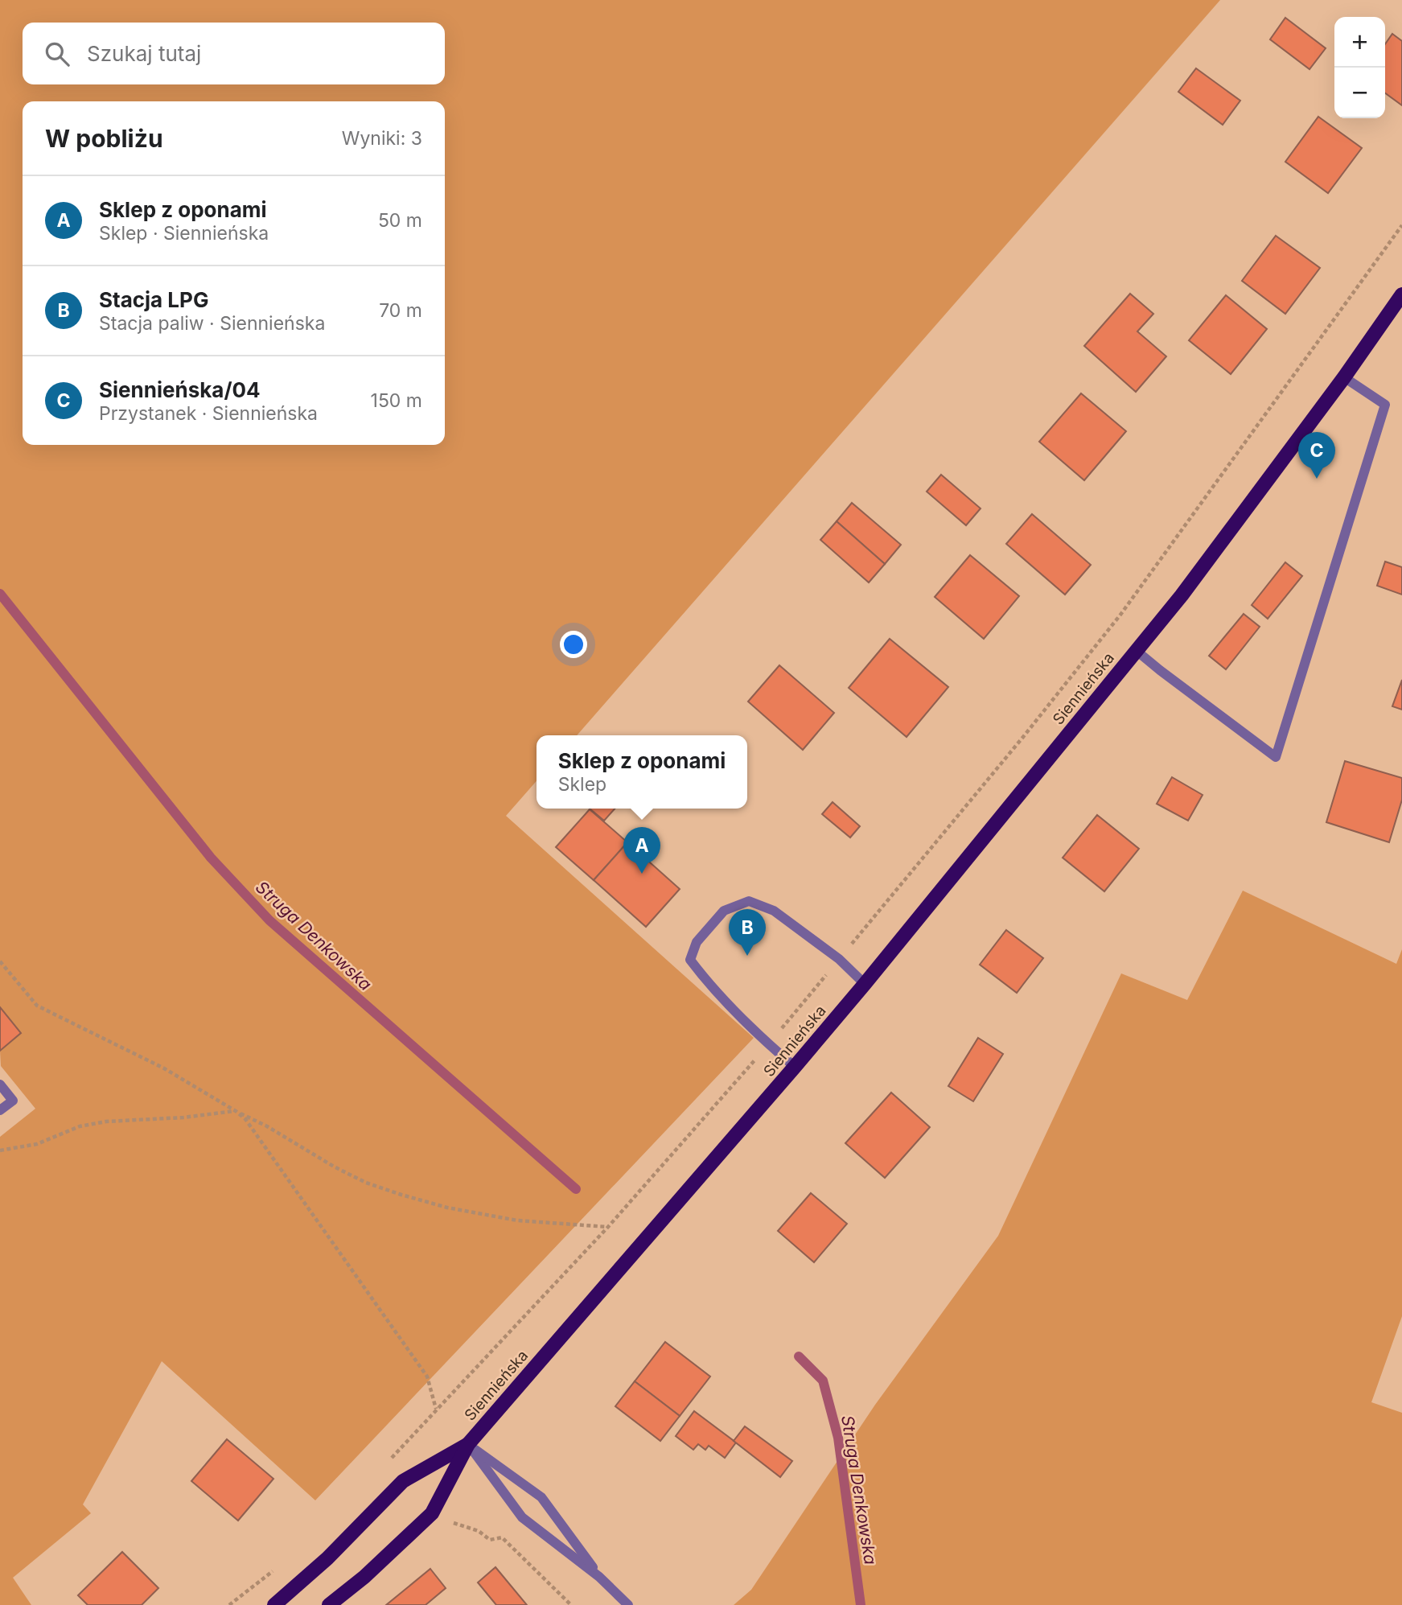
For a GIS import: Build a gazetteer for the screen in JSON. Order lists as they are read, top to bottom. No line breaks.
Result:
{"streets":{"main road":["Siennieńska"]},"water":["Struga Denkowska"],"page":{"map_buttons":["+","−"],"search":"Szukaj tutaj","heading":["W pobliżu","Wyniki: 3"],"list":[{"mark":"A","name":"Sklep z oponami","note":"Sklep · Siennieńska","value":"50 m"},{"mark":"B","name":"Stacja LPG","note":"Stacja paliw · Siennieńska","value":"70 m"},{"mark":"C","name":"Siennieńska/04","note":"Przystanek · Siennieńska","value":"150 m"}],"pins":["C","A","B"],"popup":["Sklep z oponami","Sklep"]}}
